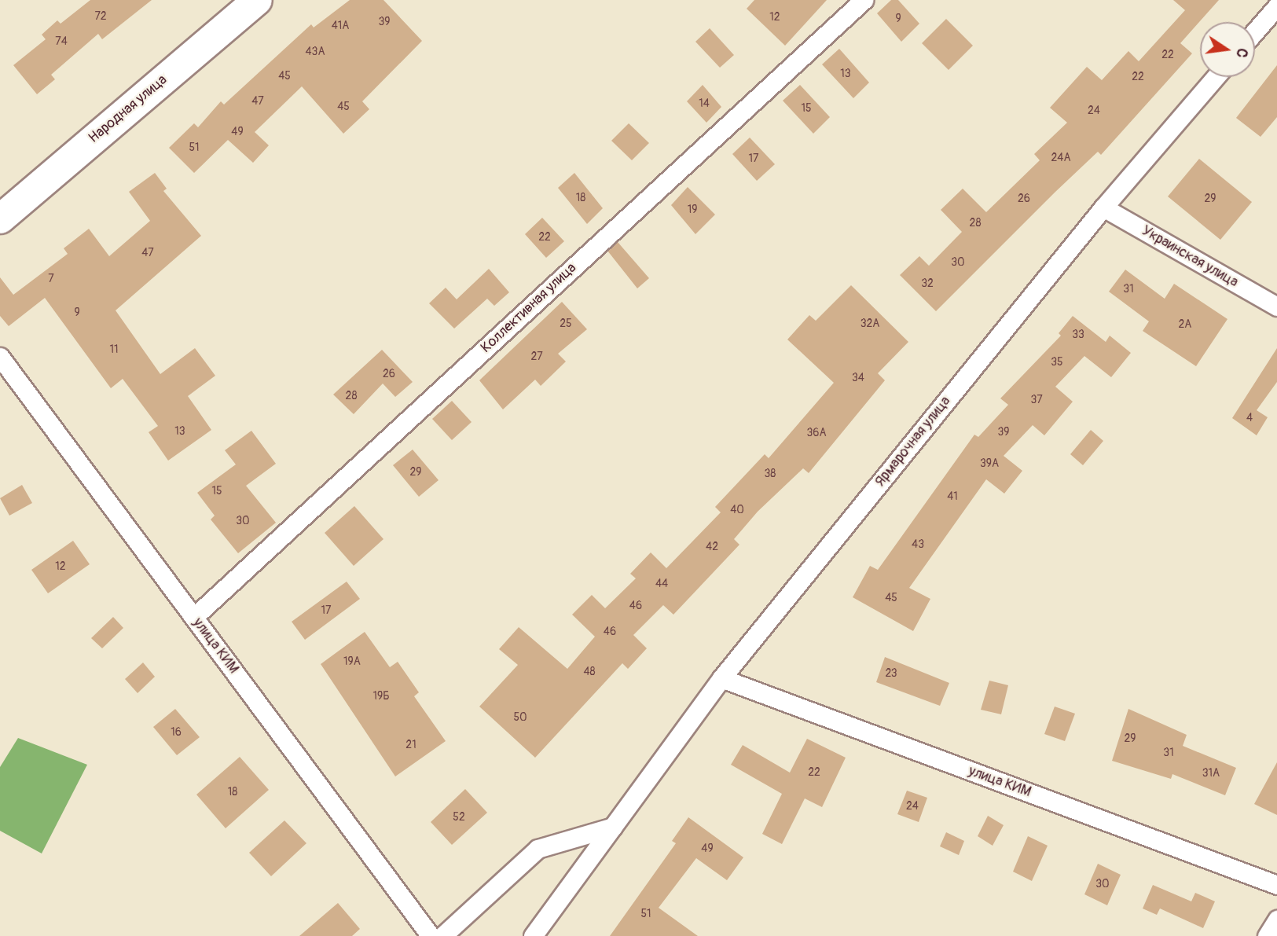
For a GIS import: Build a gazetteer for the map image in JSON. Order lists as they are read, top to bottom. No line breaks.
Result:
{"streets":{"main road":["Народная улица"],"street":["Украинская улица","Коллективная улица","Ярмарочная улица","улица КИМ"]},"crossings":[["Украинская улица","Ярмарочная улица"],["Коллективная улица","улица КИМ"],["Ярмарочная улица","улица КИМ"]],"house_numbers":["72","12","9","39","41А","74","43А","22","13","45","22","47","14","45","15","24","49","51","24А","17","18","26","29","19","28","22","47","30","7","32","31","9","25","32А","2А","33","11","27","35","26","34","28","37","4","13","39","36А","39А","29","38","15","41","40","30","43","42","12","44","45","46","17","46","19А","48","23","19Б","50","16","29","21","31","22","31А","18","24","52","49","30","51"],"north":"right"}
